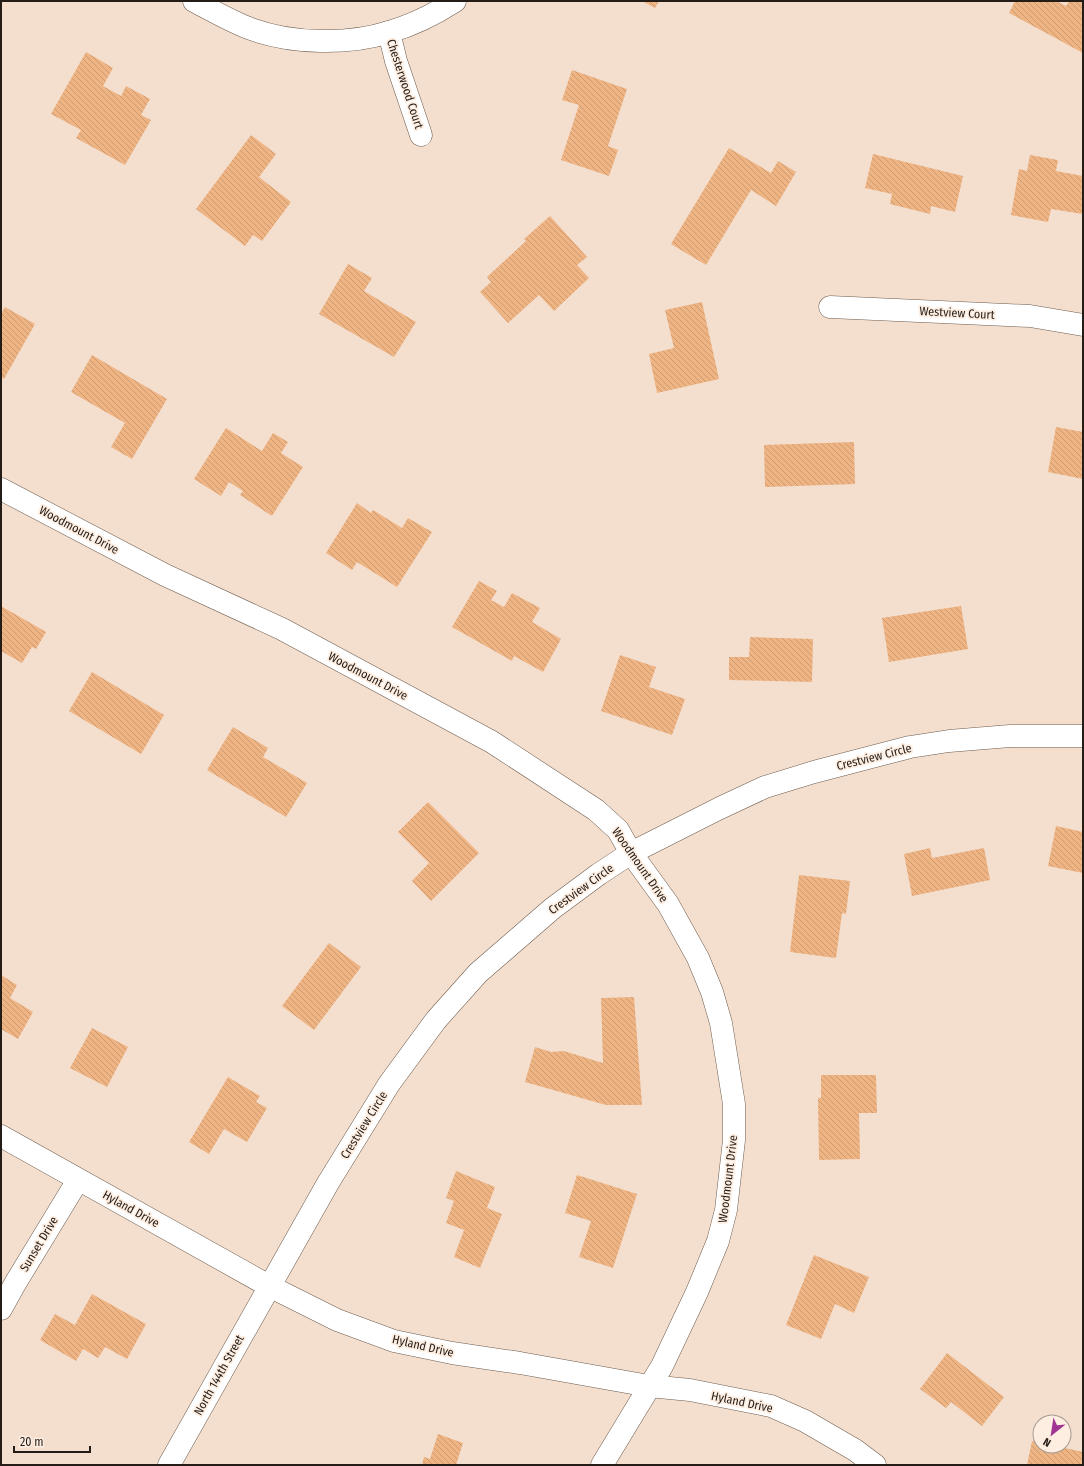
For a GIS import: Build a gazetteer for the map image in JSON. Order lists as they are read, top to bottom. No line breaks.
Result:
{"streets":{"street":["Chesterwood Court","Westview Court","Woodmount Drive","Crestview Circle","Hyland Drive","Sunset Drive","North 144th Street"]},"crossings":[["Woodmount Drive","Crestview Circle"],["Woodmount Drive","Hyland Drive"],["Crestview Circle","Hyland Drive"],["Crestview Circle","North 144th Street"],["Hyland Drive","Sunset Drive"],["Hyland Drive","North 144th Street"]],"scale_bar":"20 m","north":"bottom left"}
